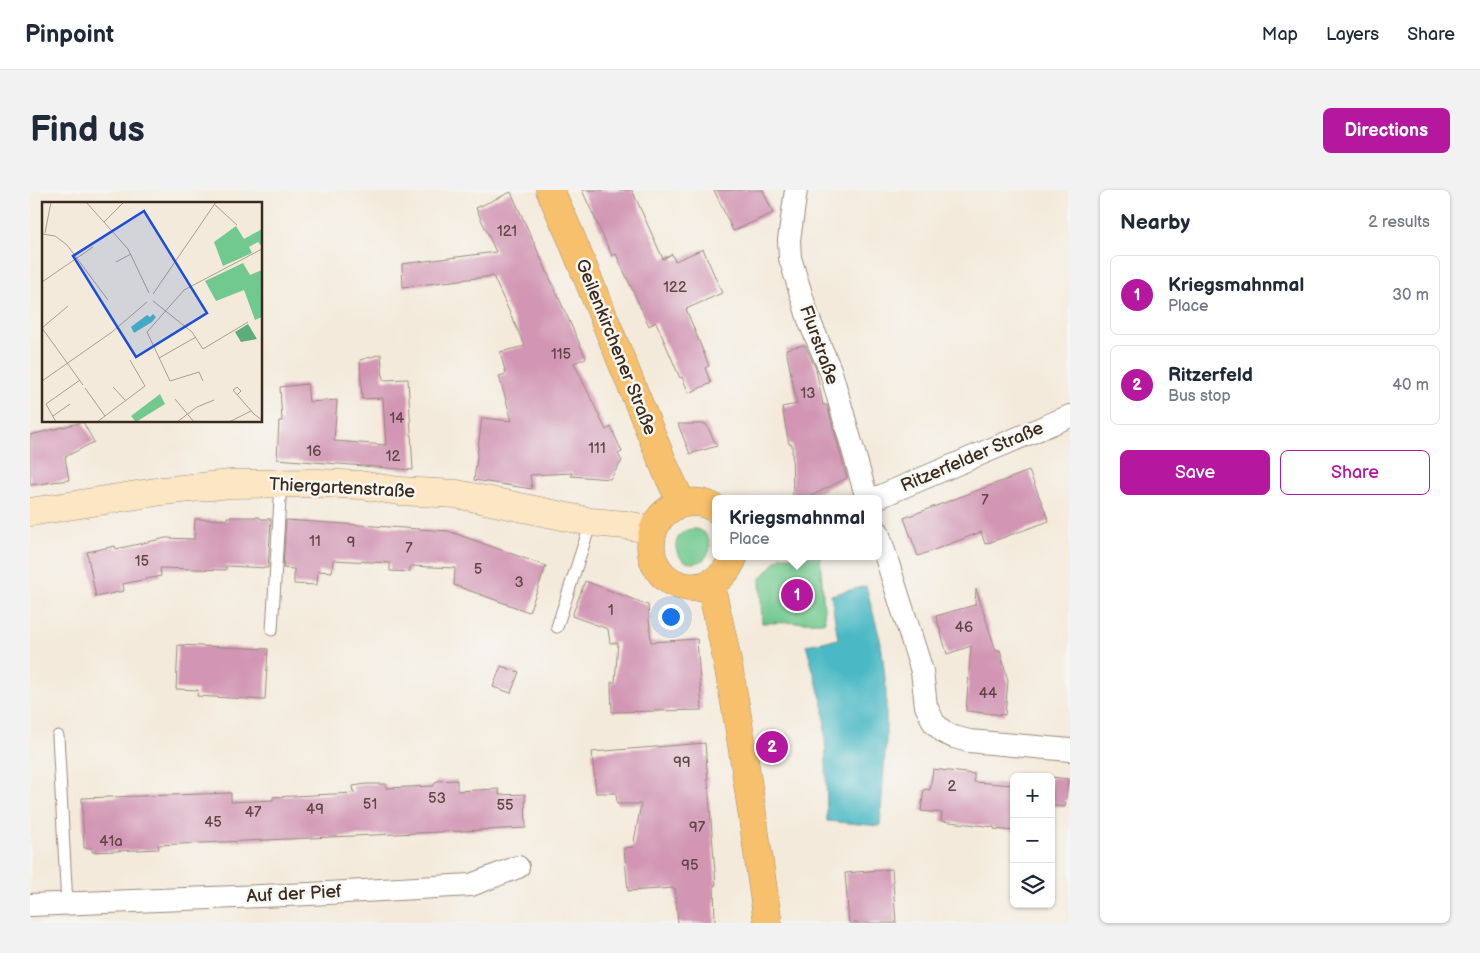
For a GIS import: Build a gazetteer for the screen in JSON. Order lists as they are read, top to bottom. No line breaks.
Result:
{"streets":{"main road":["Geilenkirchener Straße","Thiergartenstraße"],"street":["Flurstraße","Ritzerfelder Straße","Auf der Pief"]},"house_numbers":["121","122","115","13","14","111","16","12","7","11","9","7","15","5","3","1","46","44","99","2","53","51","55","49","47","45","97","41a","95"],"page":{"header":"Pinpoint","nav":["Map","Layers","Share"],"buttons":["Directions",["Save","Share"]],"title":"Find us","heading":["Nearby","2 results"],"list":[{"mark":"1","name":"Kriegsmahnmal","note":"Place","value":"30 m"},{"mark":"2","name":"Ritzerfeld","note":"Bus stop","value":"40 m"}],"popup":["Kriegsmahnmal","Place"],"pins":["1","2"],"map_buttons":["+","−"]}}
